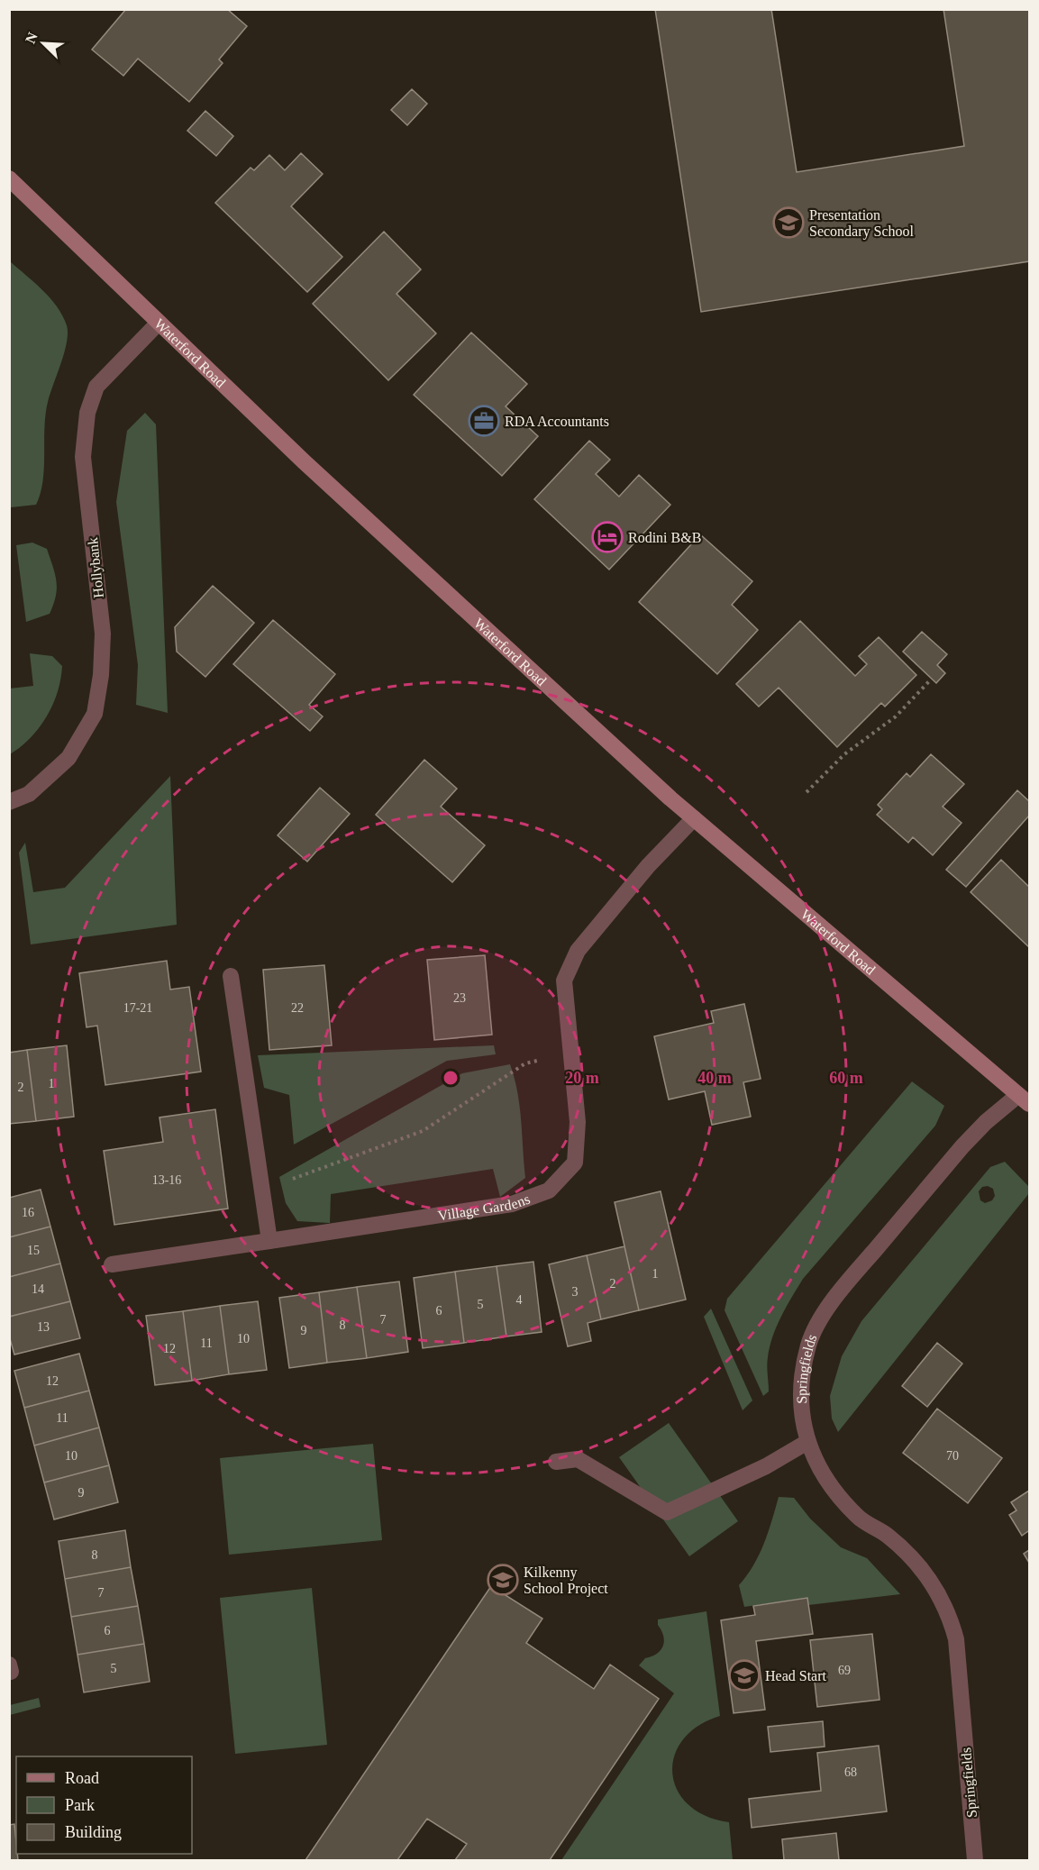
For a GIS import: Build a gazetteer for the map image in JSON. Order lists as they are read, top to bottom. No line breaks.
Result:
{"streets":{"main road":["Waterford Road"],"street":["Hollybank","Village Gardens","Springfields"]},"crossings":[["Waterford Road","Hollybank"],["Waterford Road","Village Gardens"],["Waterford Road","Springfields"]],"places":{"school or university":["Presentation Secondary School","Kilkenny School Project","Head Start"],"office":["RDA Accountants"],"hotel":["Rodini B&B"]},"house_numbers":["23","17-21","22","1","2","13-16","16","15","1","2","14","3","4","5","6","7","8","13","9","10","11","12","12","11","10","70","9","8","7","6","5","69","68"],"legend":["Road","Park","Building"],"north":"top left","rings":["20 m","40 m","60 m"]}
